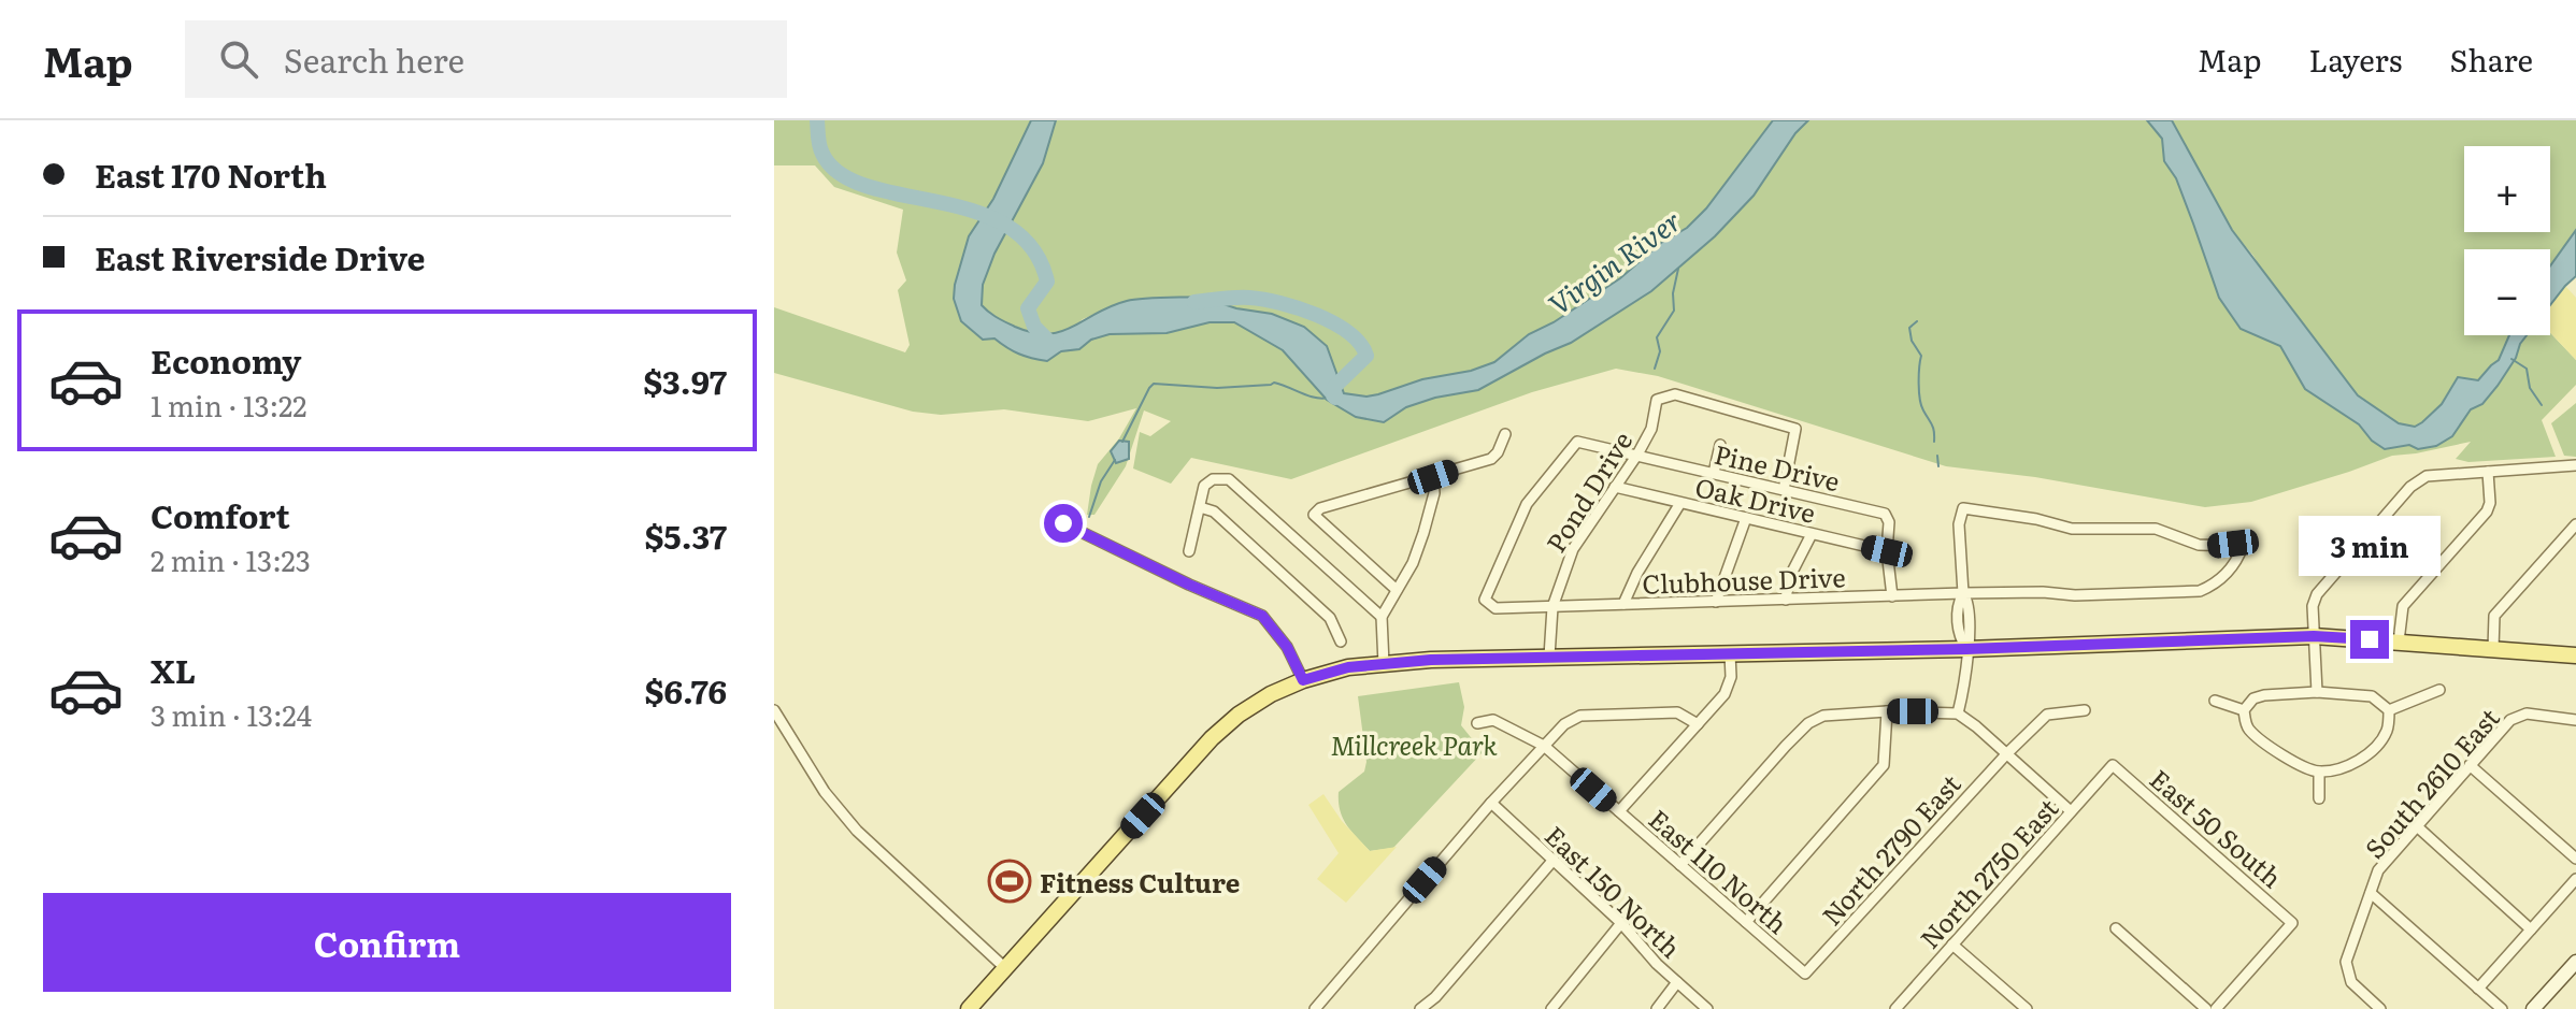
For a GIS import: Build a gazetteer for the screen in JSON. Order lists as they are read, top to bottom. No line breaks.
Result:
{"streets":{"street":["Pine Drive","Pond Drive","Oak Drive","Clubhouse Drive","South 2610 East","East 50 South","North 2790 East","East 110 North","North 2750 East","East 150 North"]},"crossings":[["Pine Drive","Pond Drive"],["Pine Drive","Oak Drive"],["Pine Drive","Clubhouse Drive"],["Pond Drive","Oak Drive"],["Pond Drive","Clubhouse Drive"],["East 50 South","North 2750 East"],["North 2790 East","East 110 North"]],"water":["Virgin River"],"parks":["Millcreek Park"],"places":{"sports":["Fitness Culture"]},"page":{"header":"Map","search":"Search here","nav":["Map","Layers","Share"],"banner":["East 170 North","East Riverside Drive"],"map_buttons":["+","−"],"list":[{"name":"Economy","note":"1 min · 13:22","value":"$3.97"},{"name":"Comfort","note":"2 min · 13:23","value":"$5.37"},{"name":"XL","note":"3 min · 13:24","value":"$6.76"}],"bubble":"3 min","buttons":"Confirm"}}
